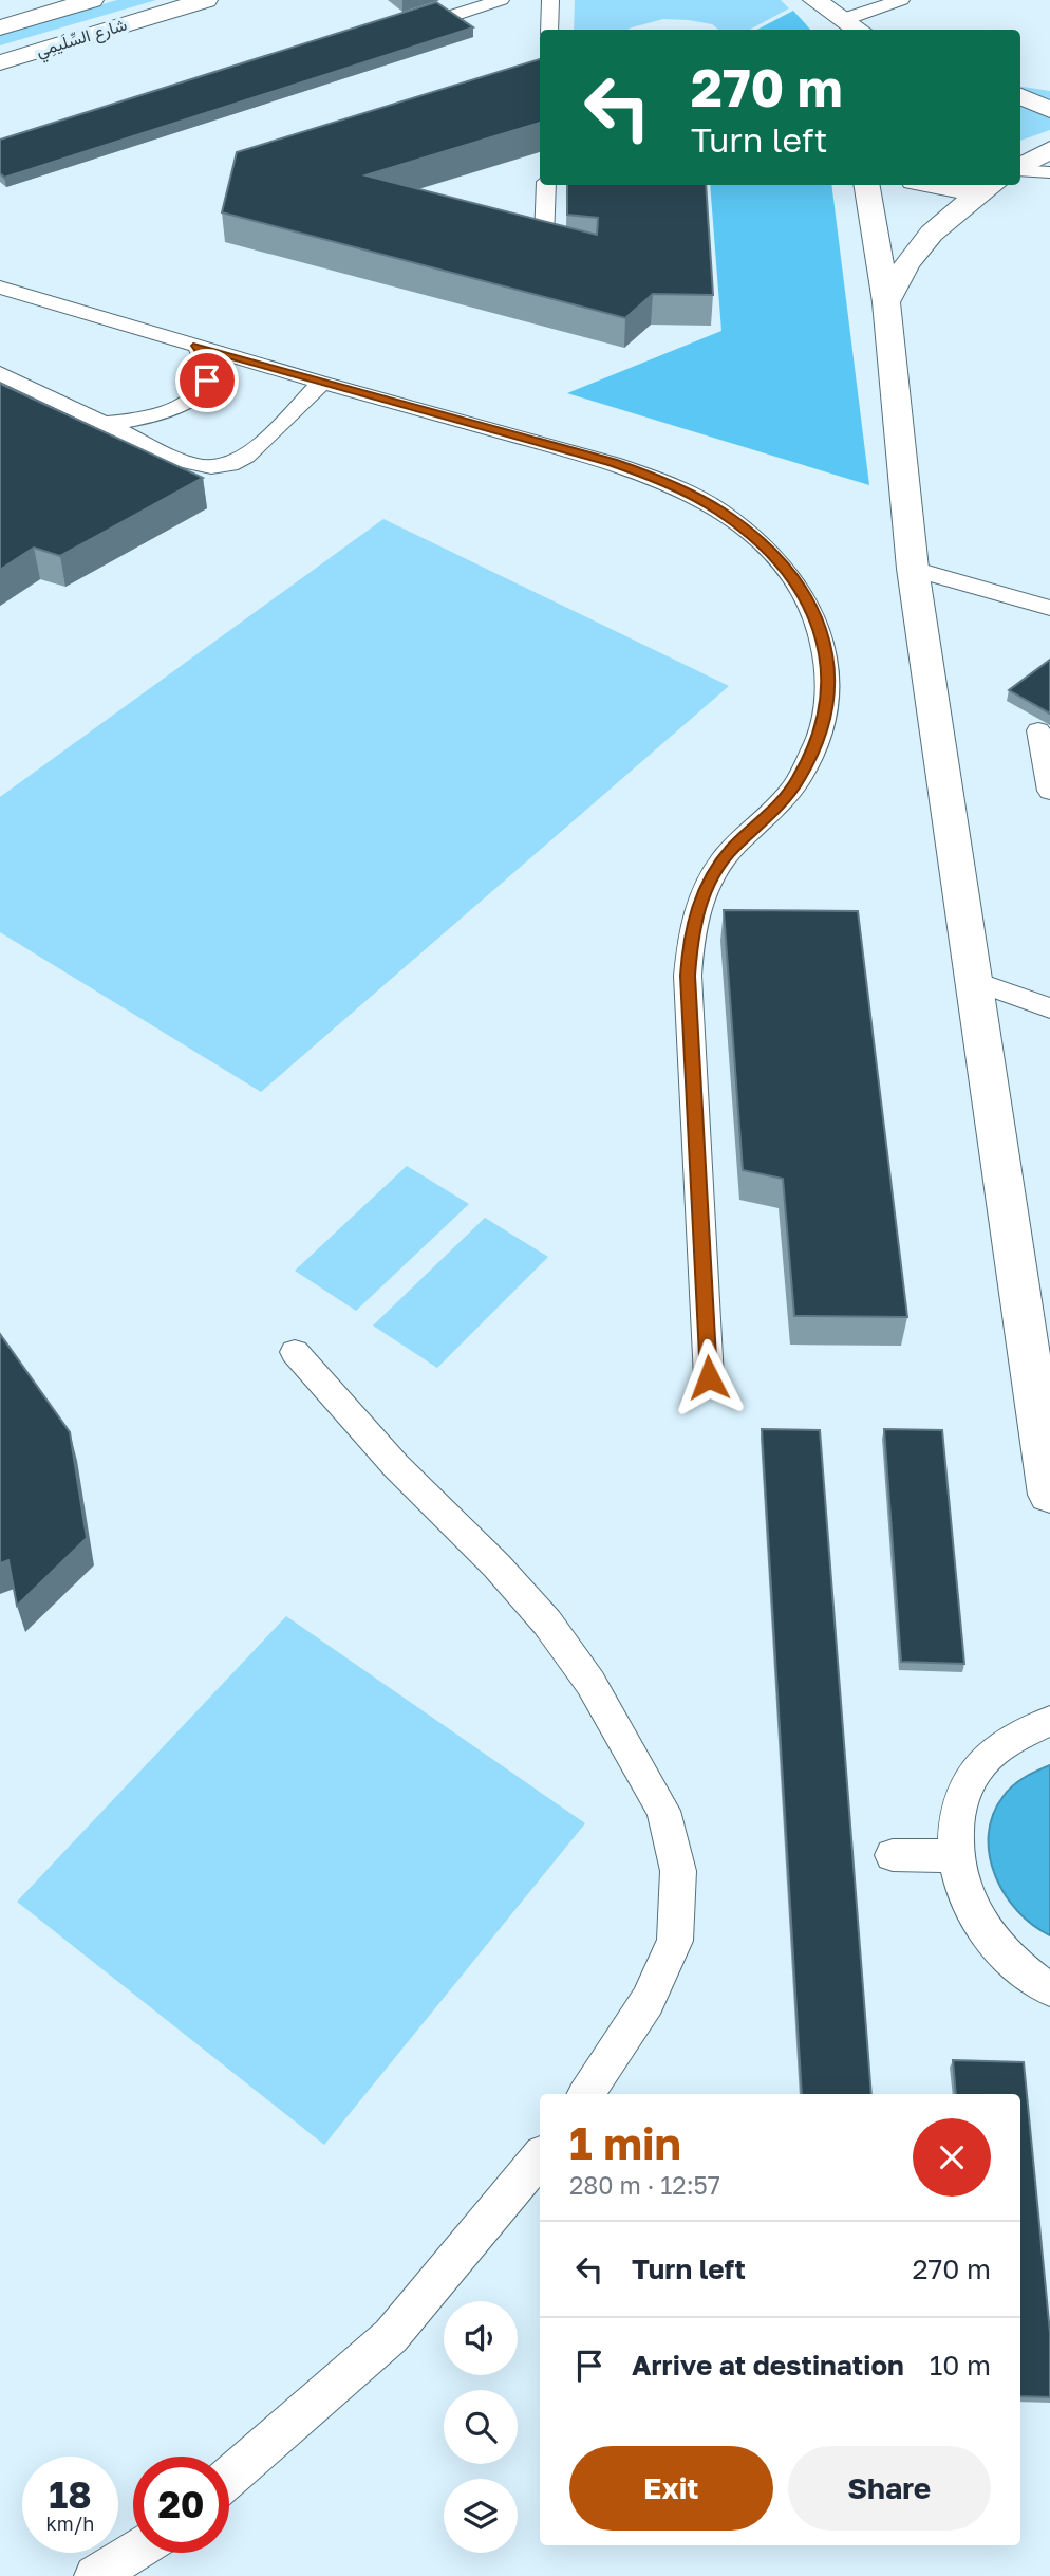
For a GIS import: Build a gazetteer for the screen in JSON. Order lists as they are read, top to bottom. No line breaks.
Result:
{"streets":{"street":["شارع السِّلَيمِي"]},"page":{"turn":["270 m","Turn left"],"heading":["1 min","280 m · 12:57"],"list":[{"name":"Turn left","value":"270 m"},{"name":"Arrive at destination","value":"10 m"}],"buttons":["Exit","Share"],"speed":"18 km/h","limit":"20"}}
